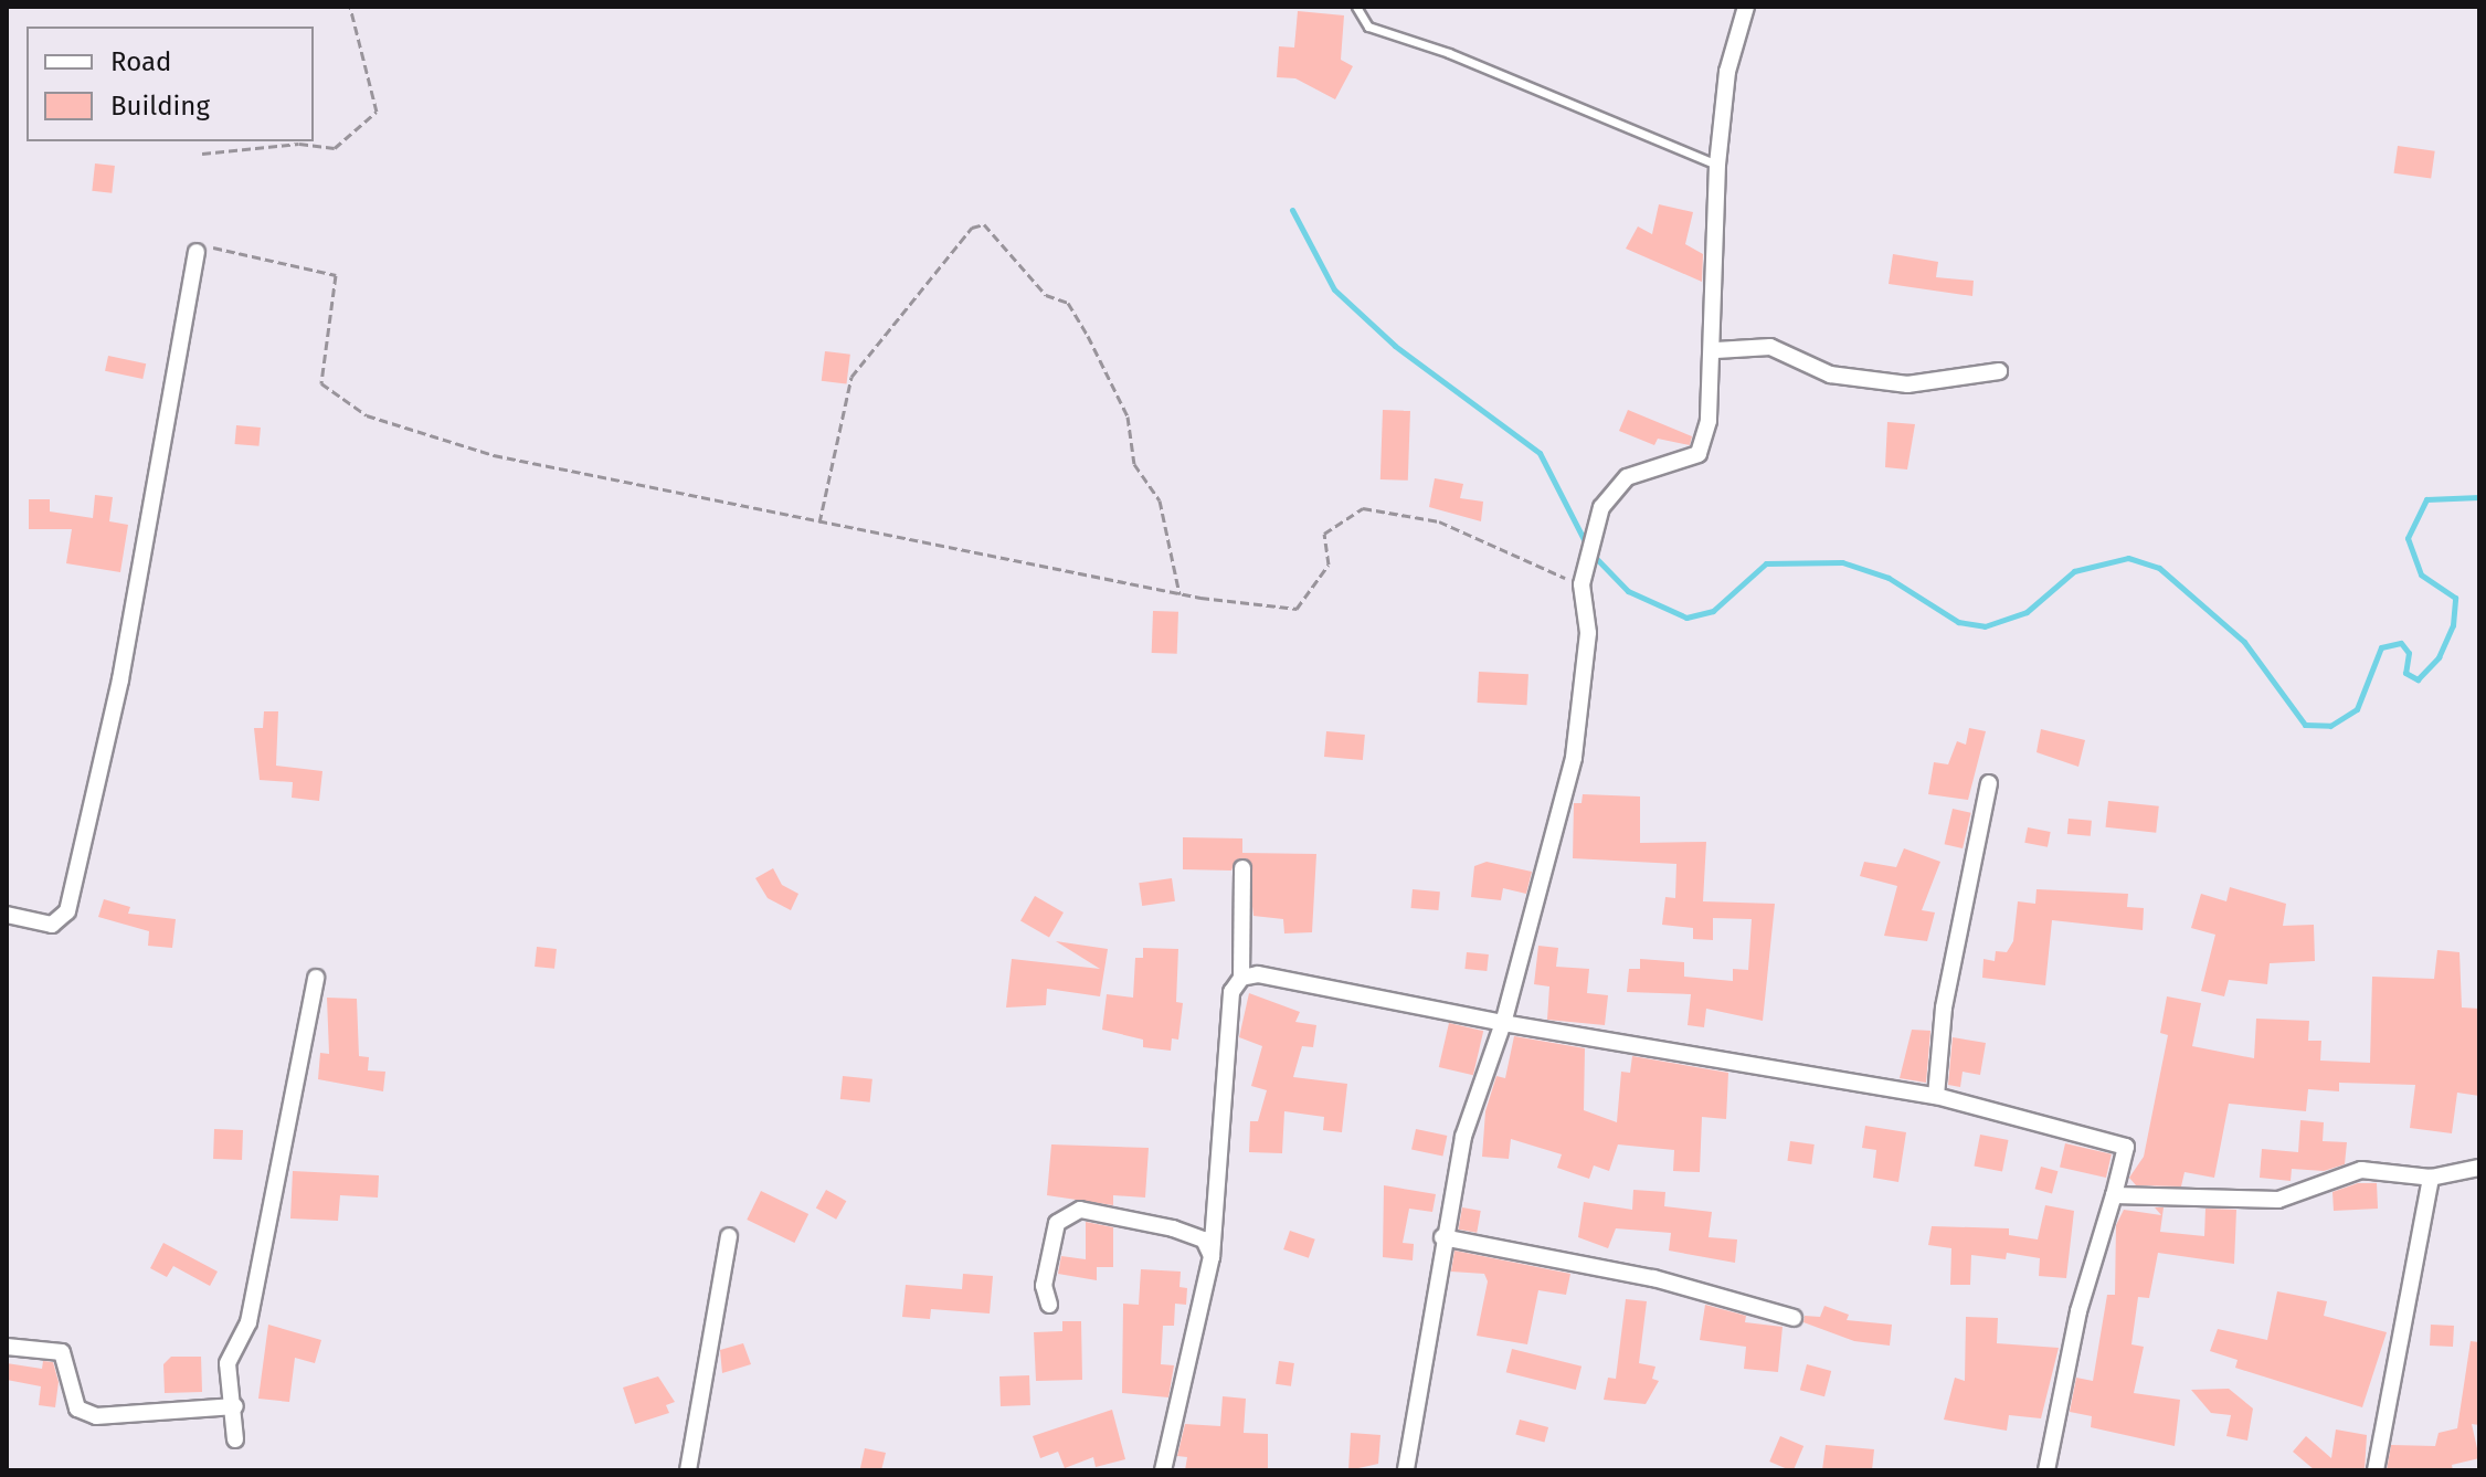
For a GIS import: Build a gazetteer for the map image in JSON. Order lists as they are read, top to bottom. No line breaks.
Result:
{"legend":["Road","Building"]}
